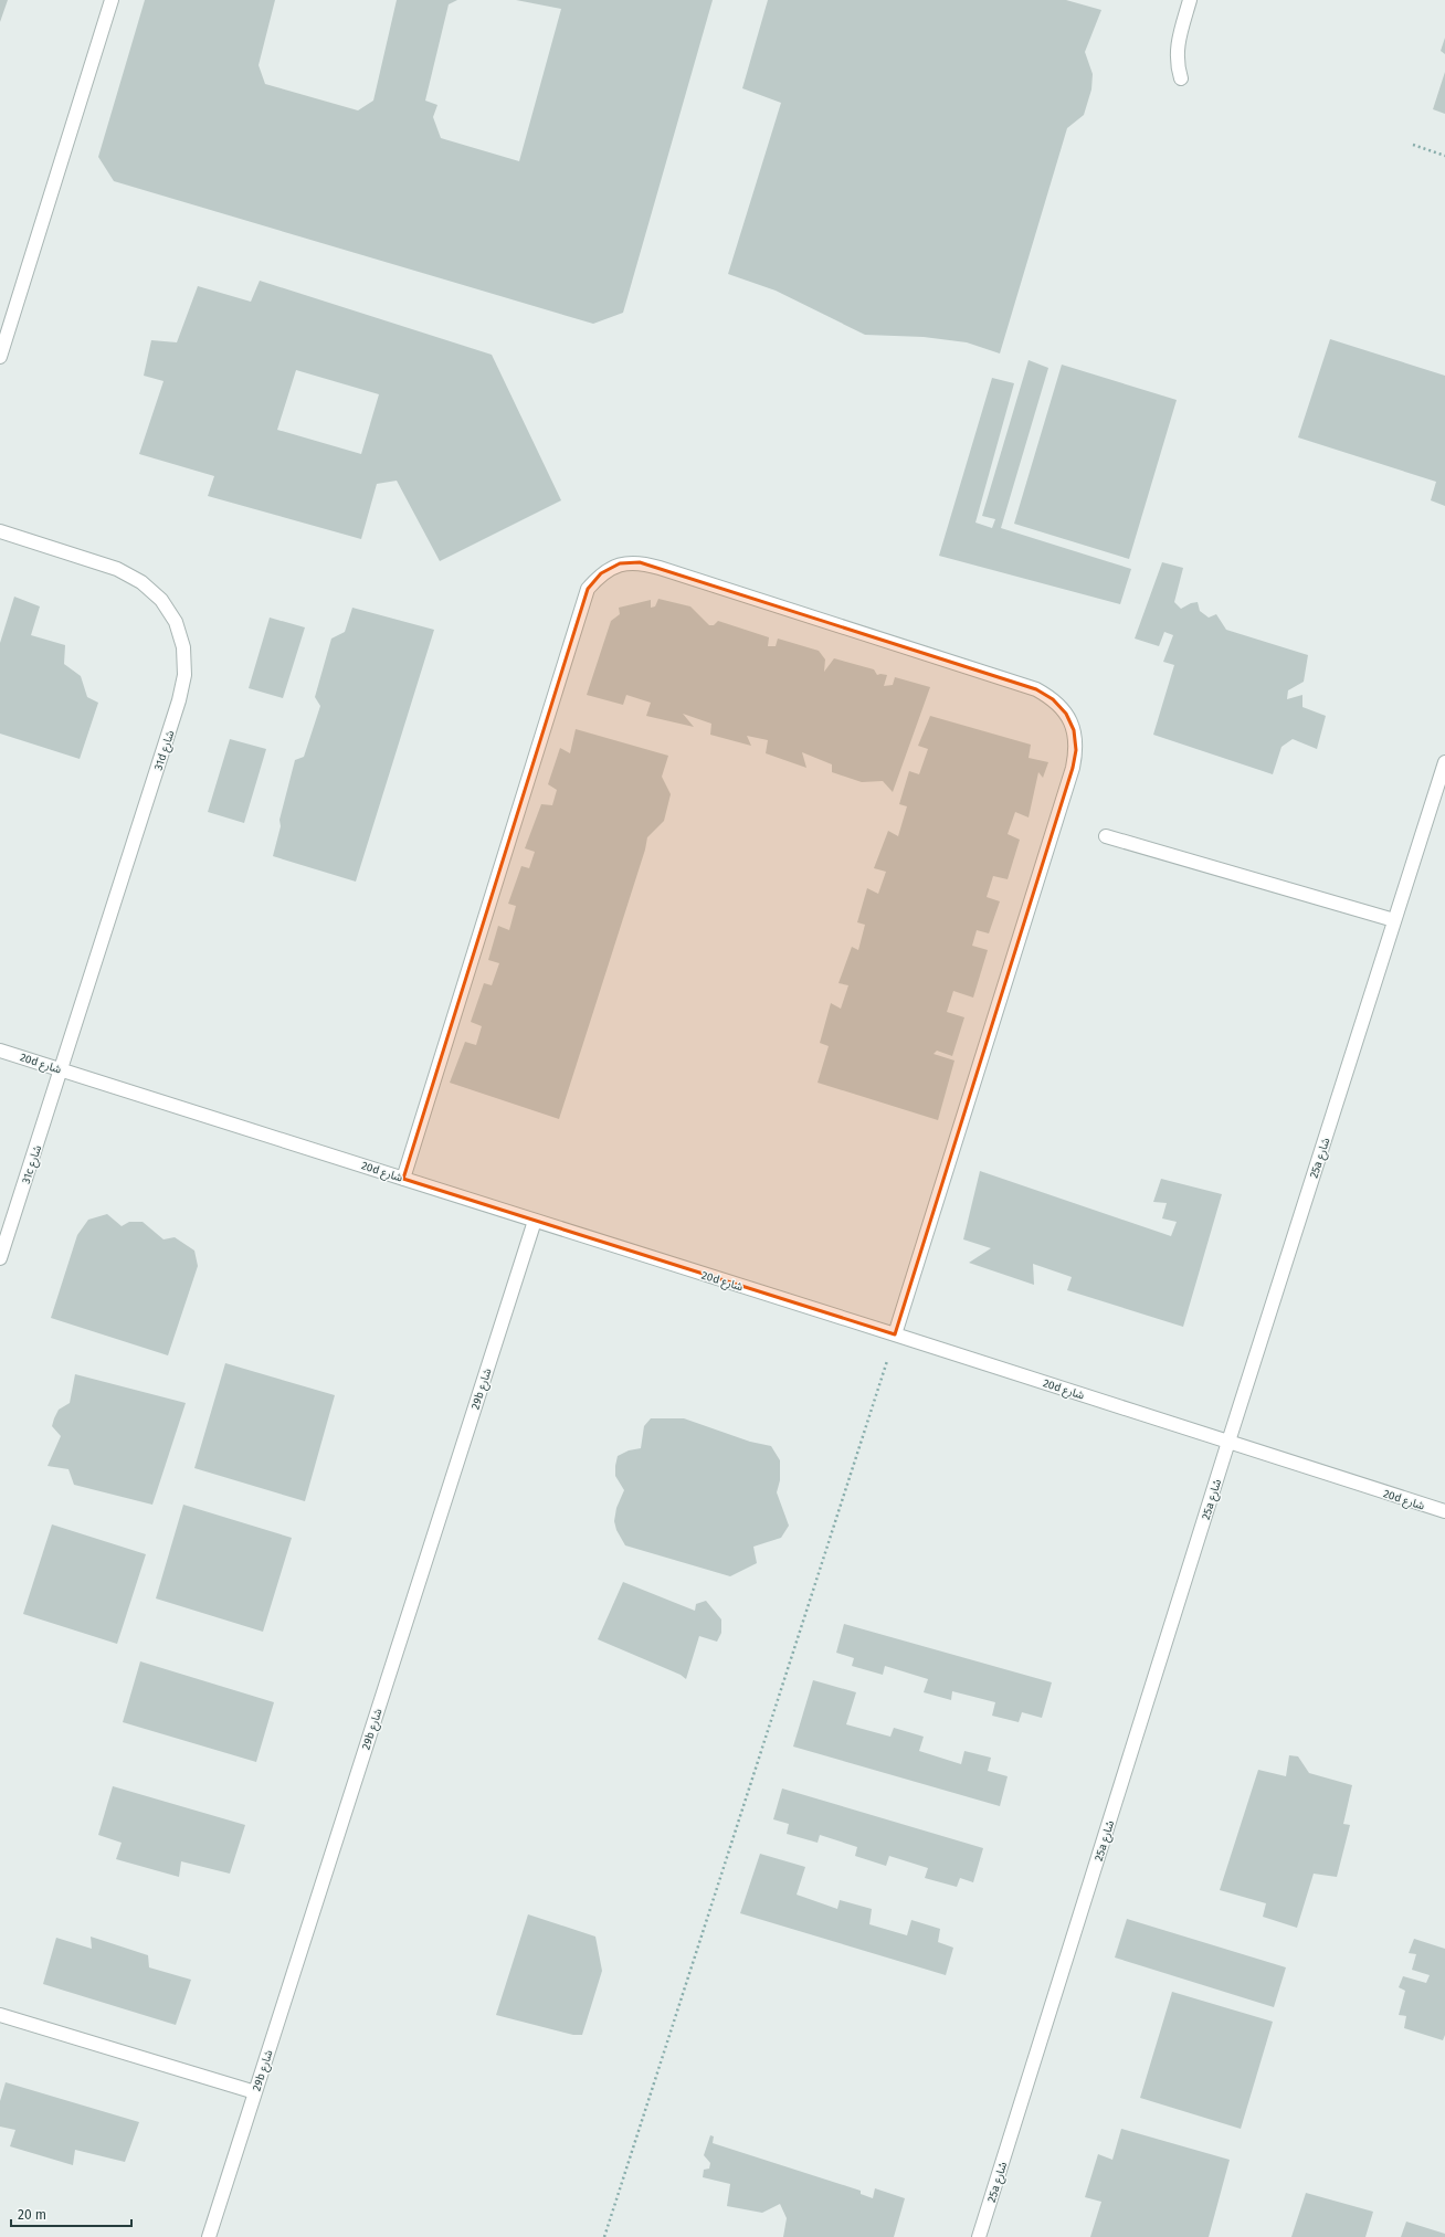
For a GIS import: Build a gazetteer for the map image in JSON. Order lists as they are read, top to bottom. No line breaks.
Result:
{"streets":{"street":["31d شارع","20d شارع","25a شارع","31c شارع","29b شارع"]},"crossings":[["31d شارع","20d شارع"],["31d شارع","31c شارع"],["20d شارع","25a شارع"],["20d شارع","31c شارع"],["20d شارع","29b شارع"]],"scale_bar":"20 m"}
